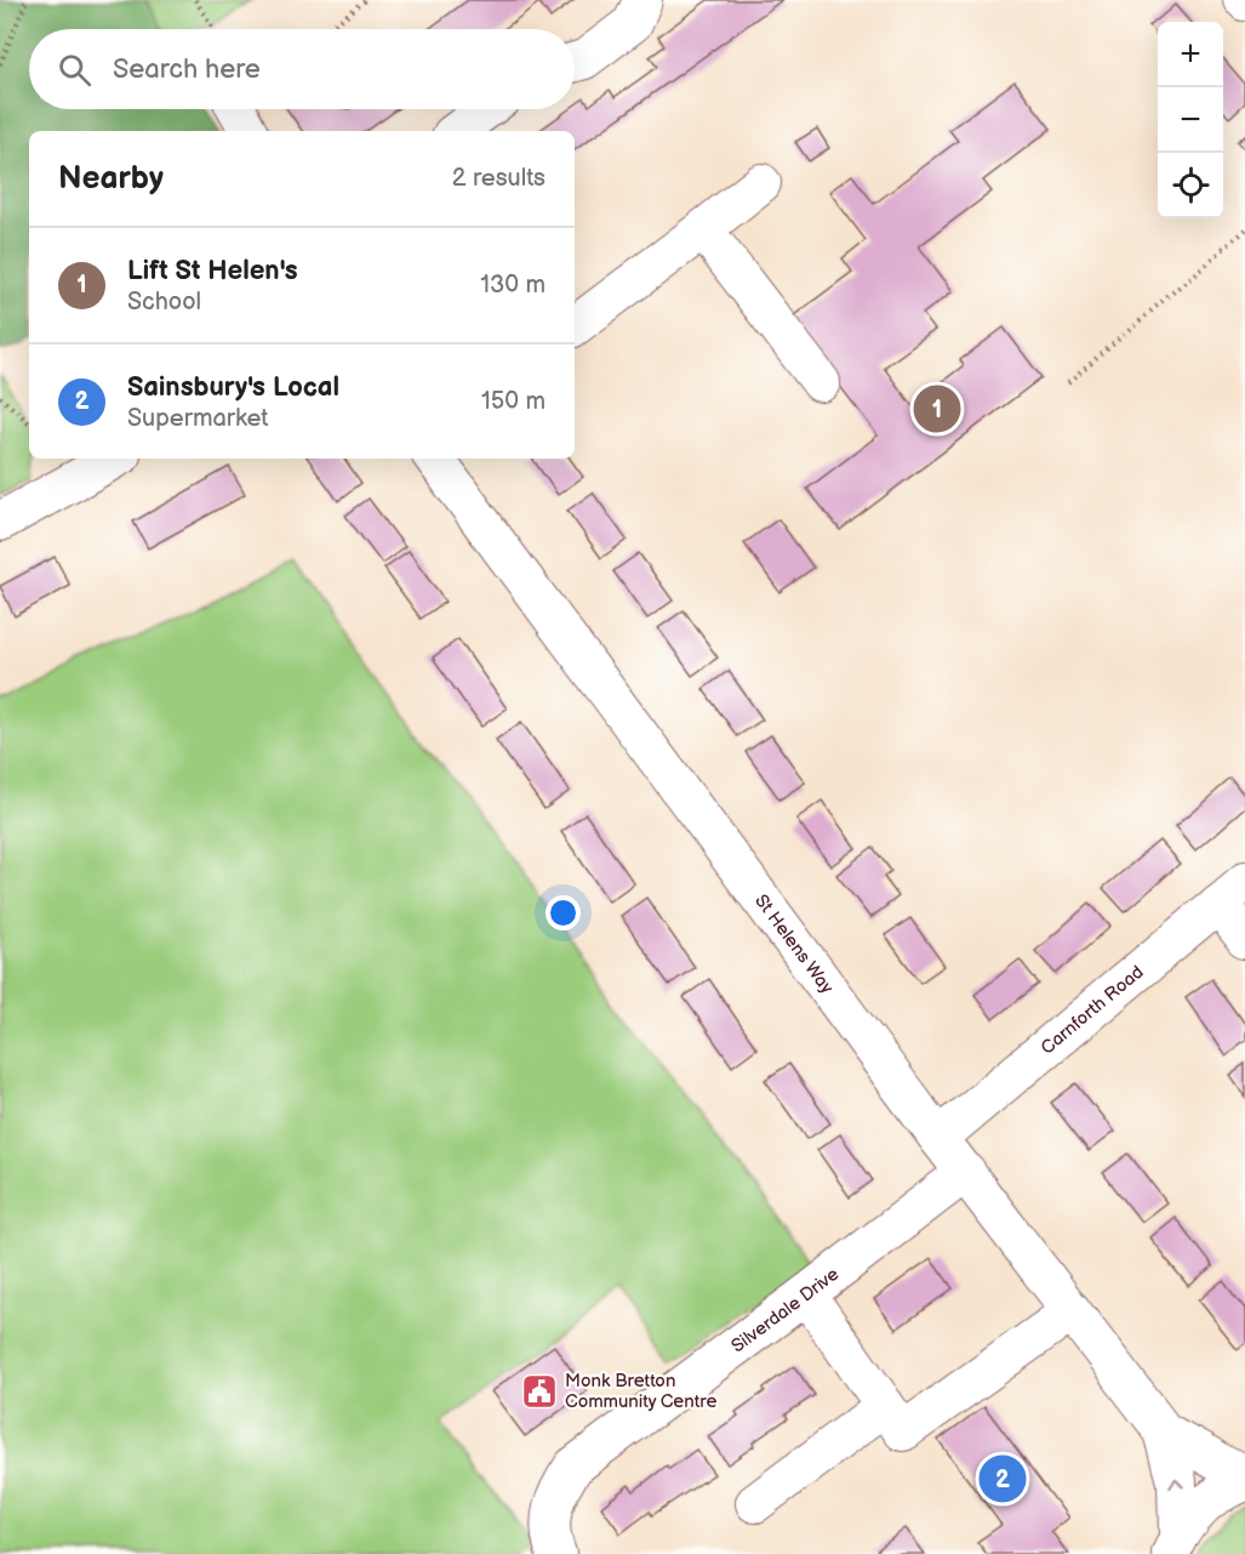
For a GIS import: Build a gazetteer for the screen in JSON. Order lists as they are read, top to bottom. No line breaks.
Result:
{"streets":{"street":["St Helens Way","Carnforth Road","Silverdale Drive"]},"crossings":[["St Helens Way","Carnforth Road"],["St Helens Way","Silverdale Drive"]],"places":{"public building":["Monk Bretton Community Centre"]},"page":{"map_buttons":["+","−"],"search":"Search here","heading":["Nearby","2 results"],"list":[{"mark":"1","name":"Lift St Helen's","note":"School","value":"130 m"},{"mark":"2","name":"Sainsbury's Local","note":"Supermarket","value":"150 m"}],"pins":["1","2"]}}
